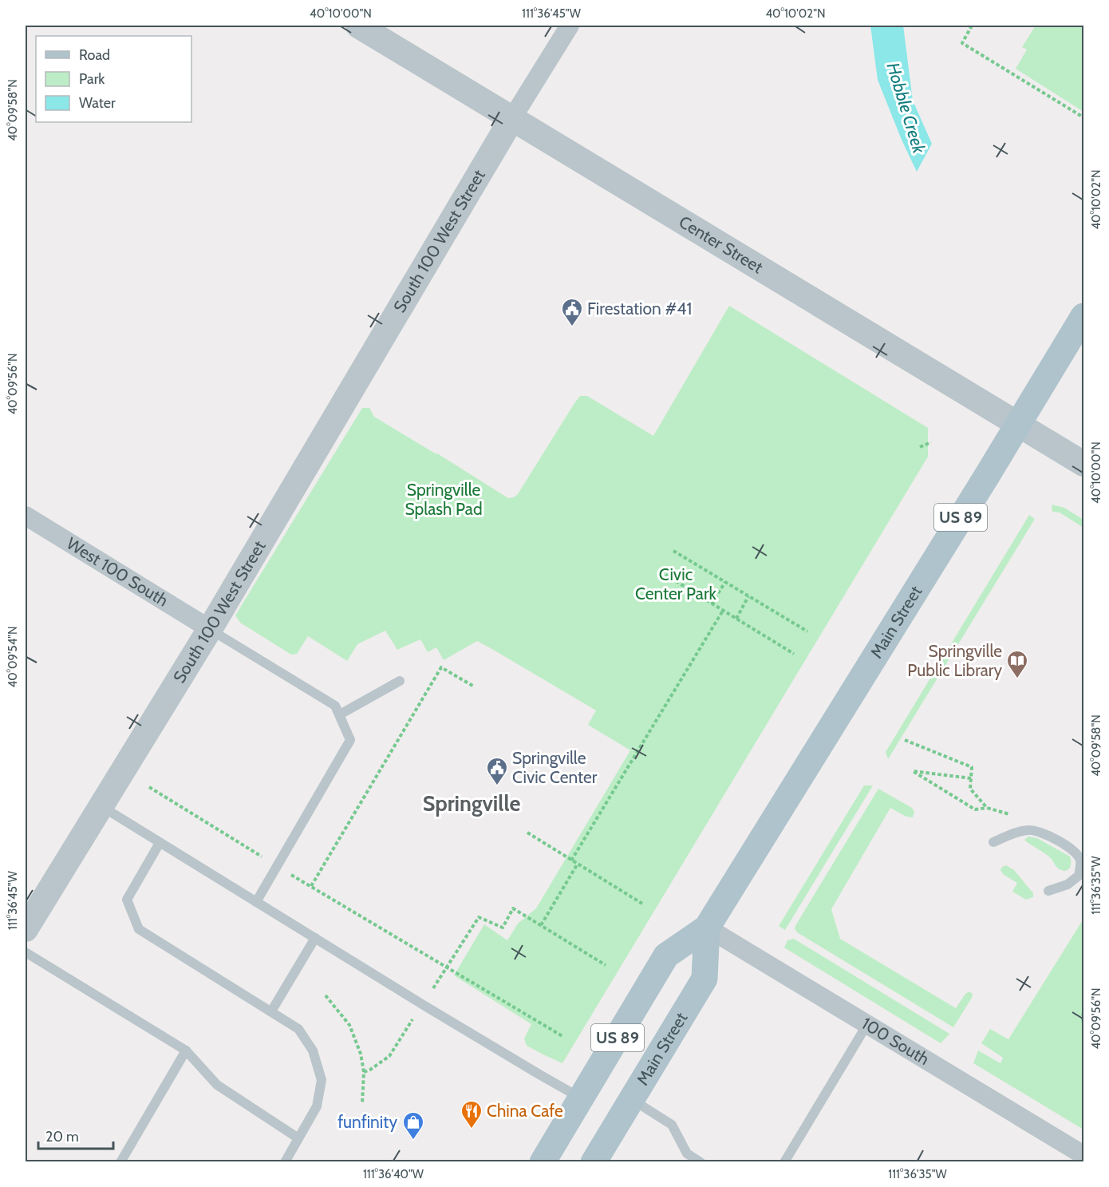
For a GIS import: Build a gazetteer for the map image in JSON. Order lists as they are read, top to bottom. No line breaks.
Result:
{"streets":{"main road":["US 89","Main Street"],"street":["South 100 West Street","Center Street","West 100 South","100 South"]},"crossings":[["South 100 West Street","Center Street"],["South 100 West Street","West 100 South"],["Center Street","Main Street"],["Main Street","100 South"]],"districts":["Springville"],"water":["Hobble Creek"],"parks":["Springville Splash Pad","Civic Center Park"],"places":{"public building":["Firestation #41","Springville Civic Center"],"library":["Springville Public Library"],"restaurant":["China Cafe"],"shop":["funfinity"]},"legend":["Road","Park","Water"],"scale_bar":"20 m","coordinates":["40°10'00\"N","111°36'45\"W","40°10'02\"N","40°09'58\"N","40°09'56\"N","40°09'54\"N","111°36'35\"W","111°36'40\"W"]}
